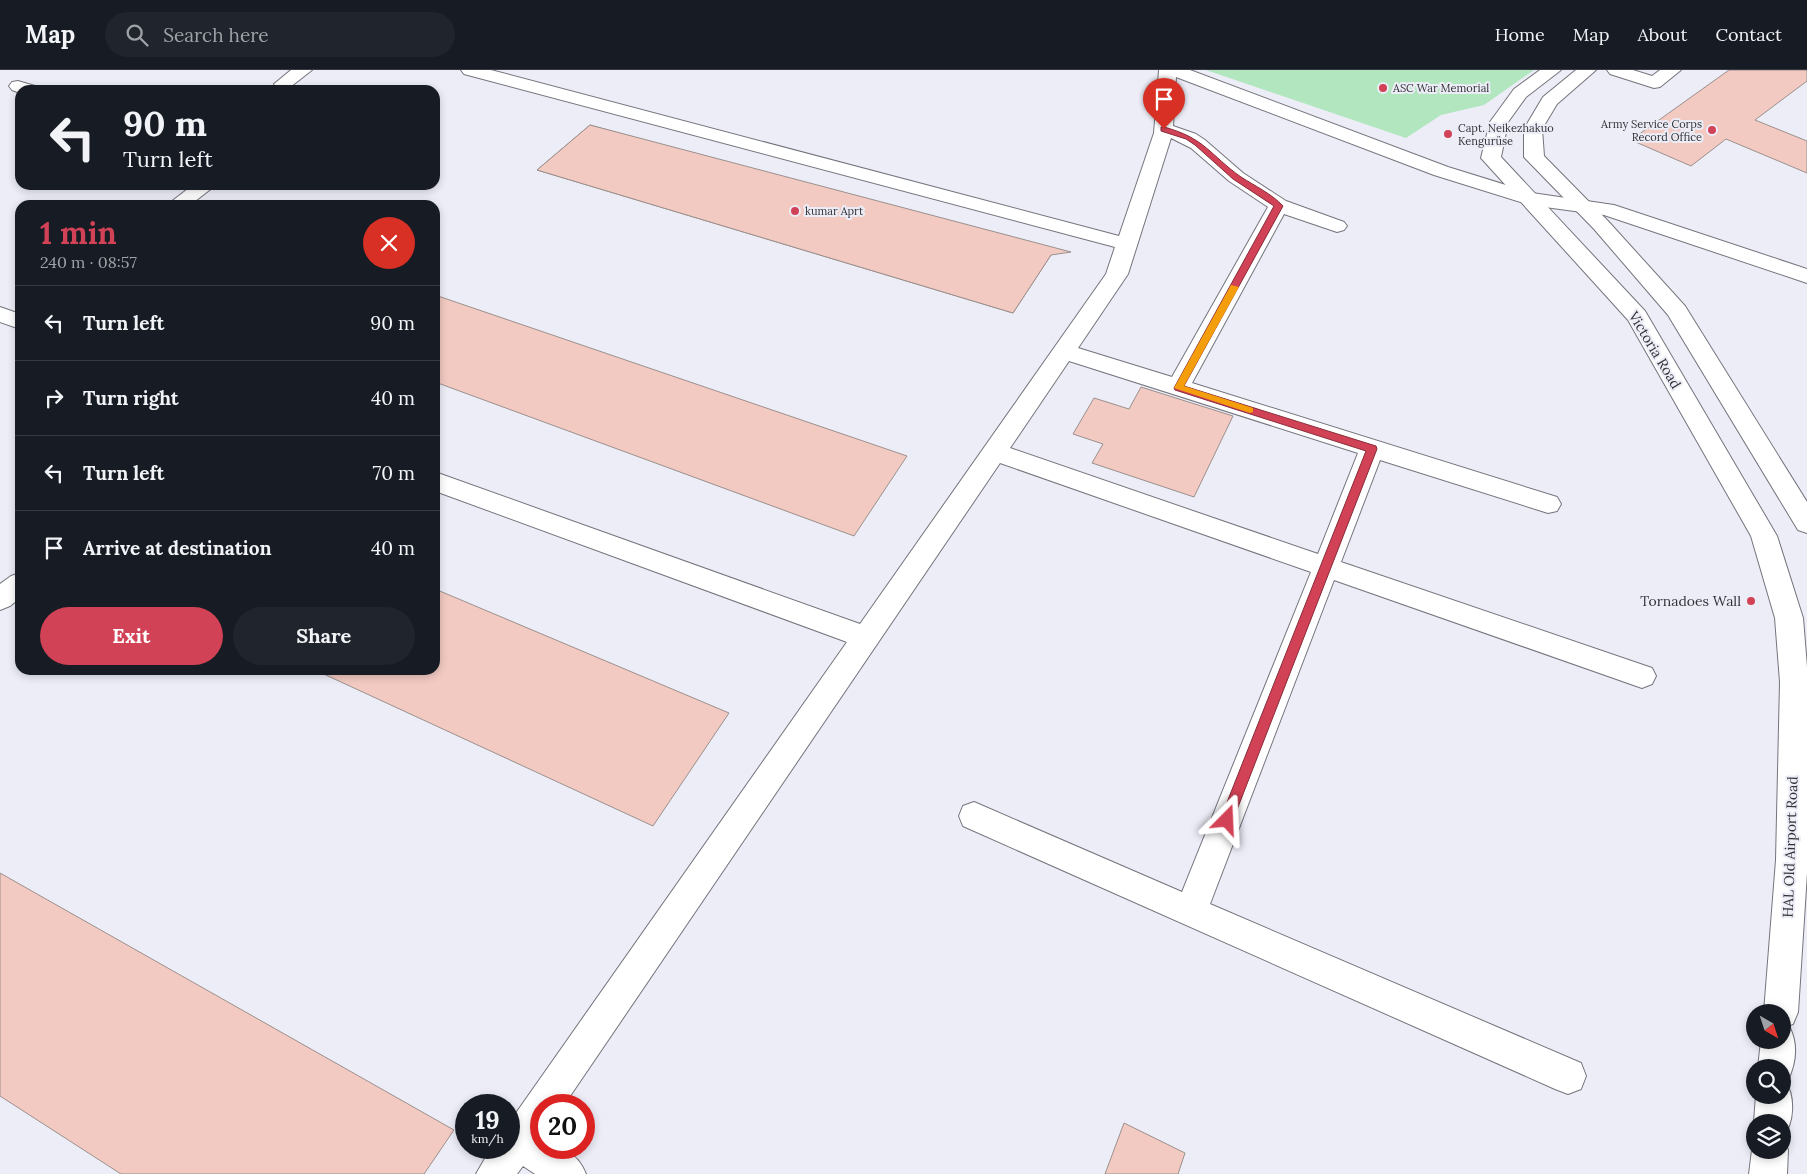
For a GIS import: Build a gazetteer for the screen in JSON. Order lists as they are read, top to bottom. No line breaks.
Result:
{"streets":{"main road":["Victoria Road","HAL Old Airport Road"]},"crossings":[["Victoria Road","HAL Old Airport Road"]],"places":["ASC War Memorial","Army Service Corps Record Office","Capt. Neikezhakuo Kengurüse","kumar Aprt","Tornadoes Wall"],"north":"bottom right","page":{"header":"Map","search":"Search here","nav":["Home","Map","About","Contact"],"turn":["90 m","Turn left"],"heading":["1 min","240 m · 08:57"],"list":[{"name":"Turn left","value":"90 m"},{"name":"Turn right","value":"40 m"},{"name":"Turn left","value":"70 m"},{"name":"Arrive at destination","value":"40 m"}],"buttons":["Exit","Share"],"speed":"19 km/h","limit":"20"}}
